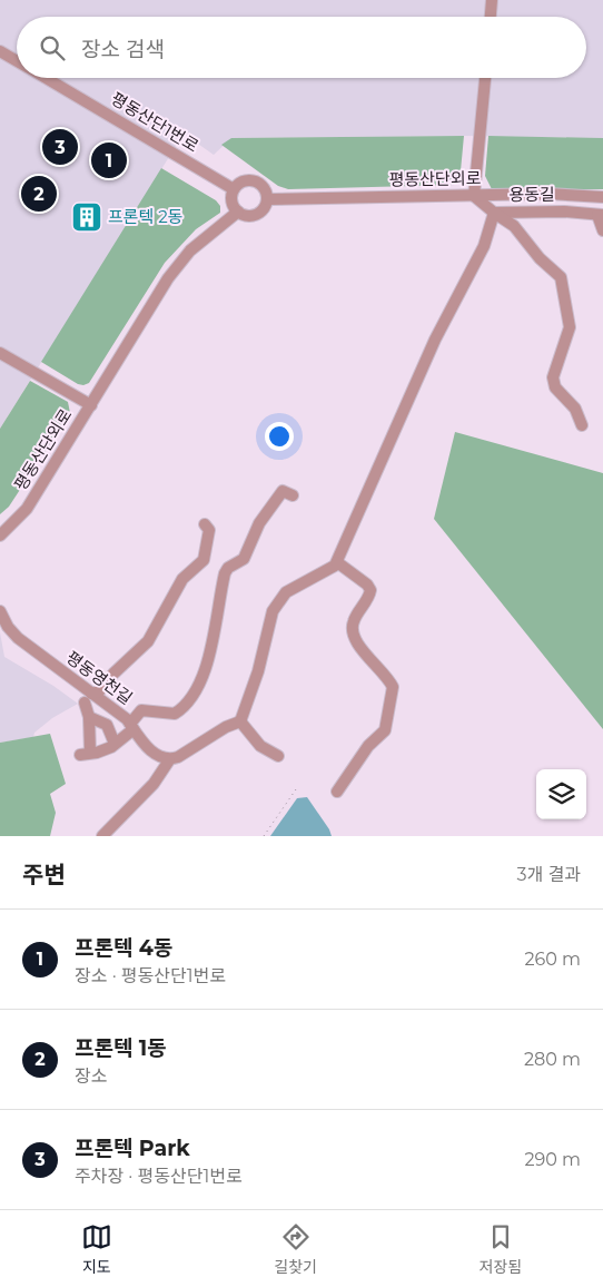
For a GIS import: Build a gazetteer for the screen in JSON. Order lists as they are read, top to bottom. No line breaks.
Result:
{"streets":{"street":["평동산단1번로","평동산단외로","용동길","평동영천길"]},"crossings":[["평동산단1번로","평동산단외로"],["평동산단외로","용동길"]],"places":{"building":["프론텍 2동"]},"page":{"search":"장소 검색","pins":["3","1","2"],"heading":["주변","3개 결과"],"list":[{"mark":"1","name":"프론텍 4동","note":"장소 · 평동산단1번로","value":"260 m"},{"mark":"2","name":"프론텍 1동","note":"장소","value":"280 m"},{"mark":"3","name":"프론텍 Park","note":"주차장 · 평동산단1번로","value":"290 m"}],"nav":["지도","길찾기","저장됨"]}}
